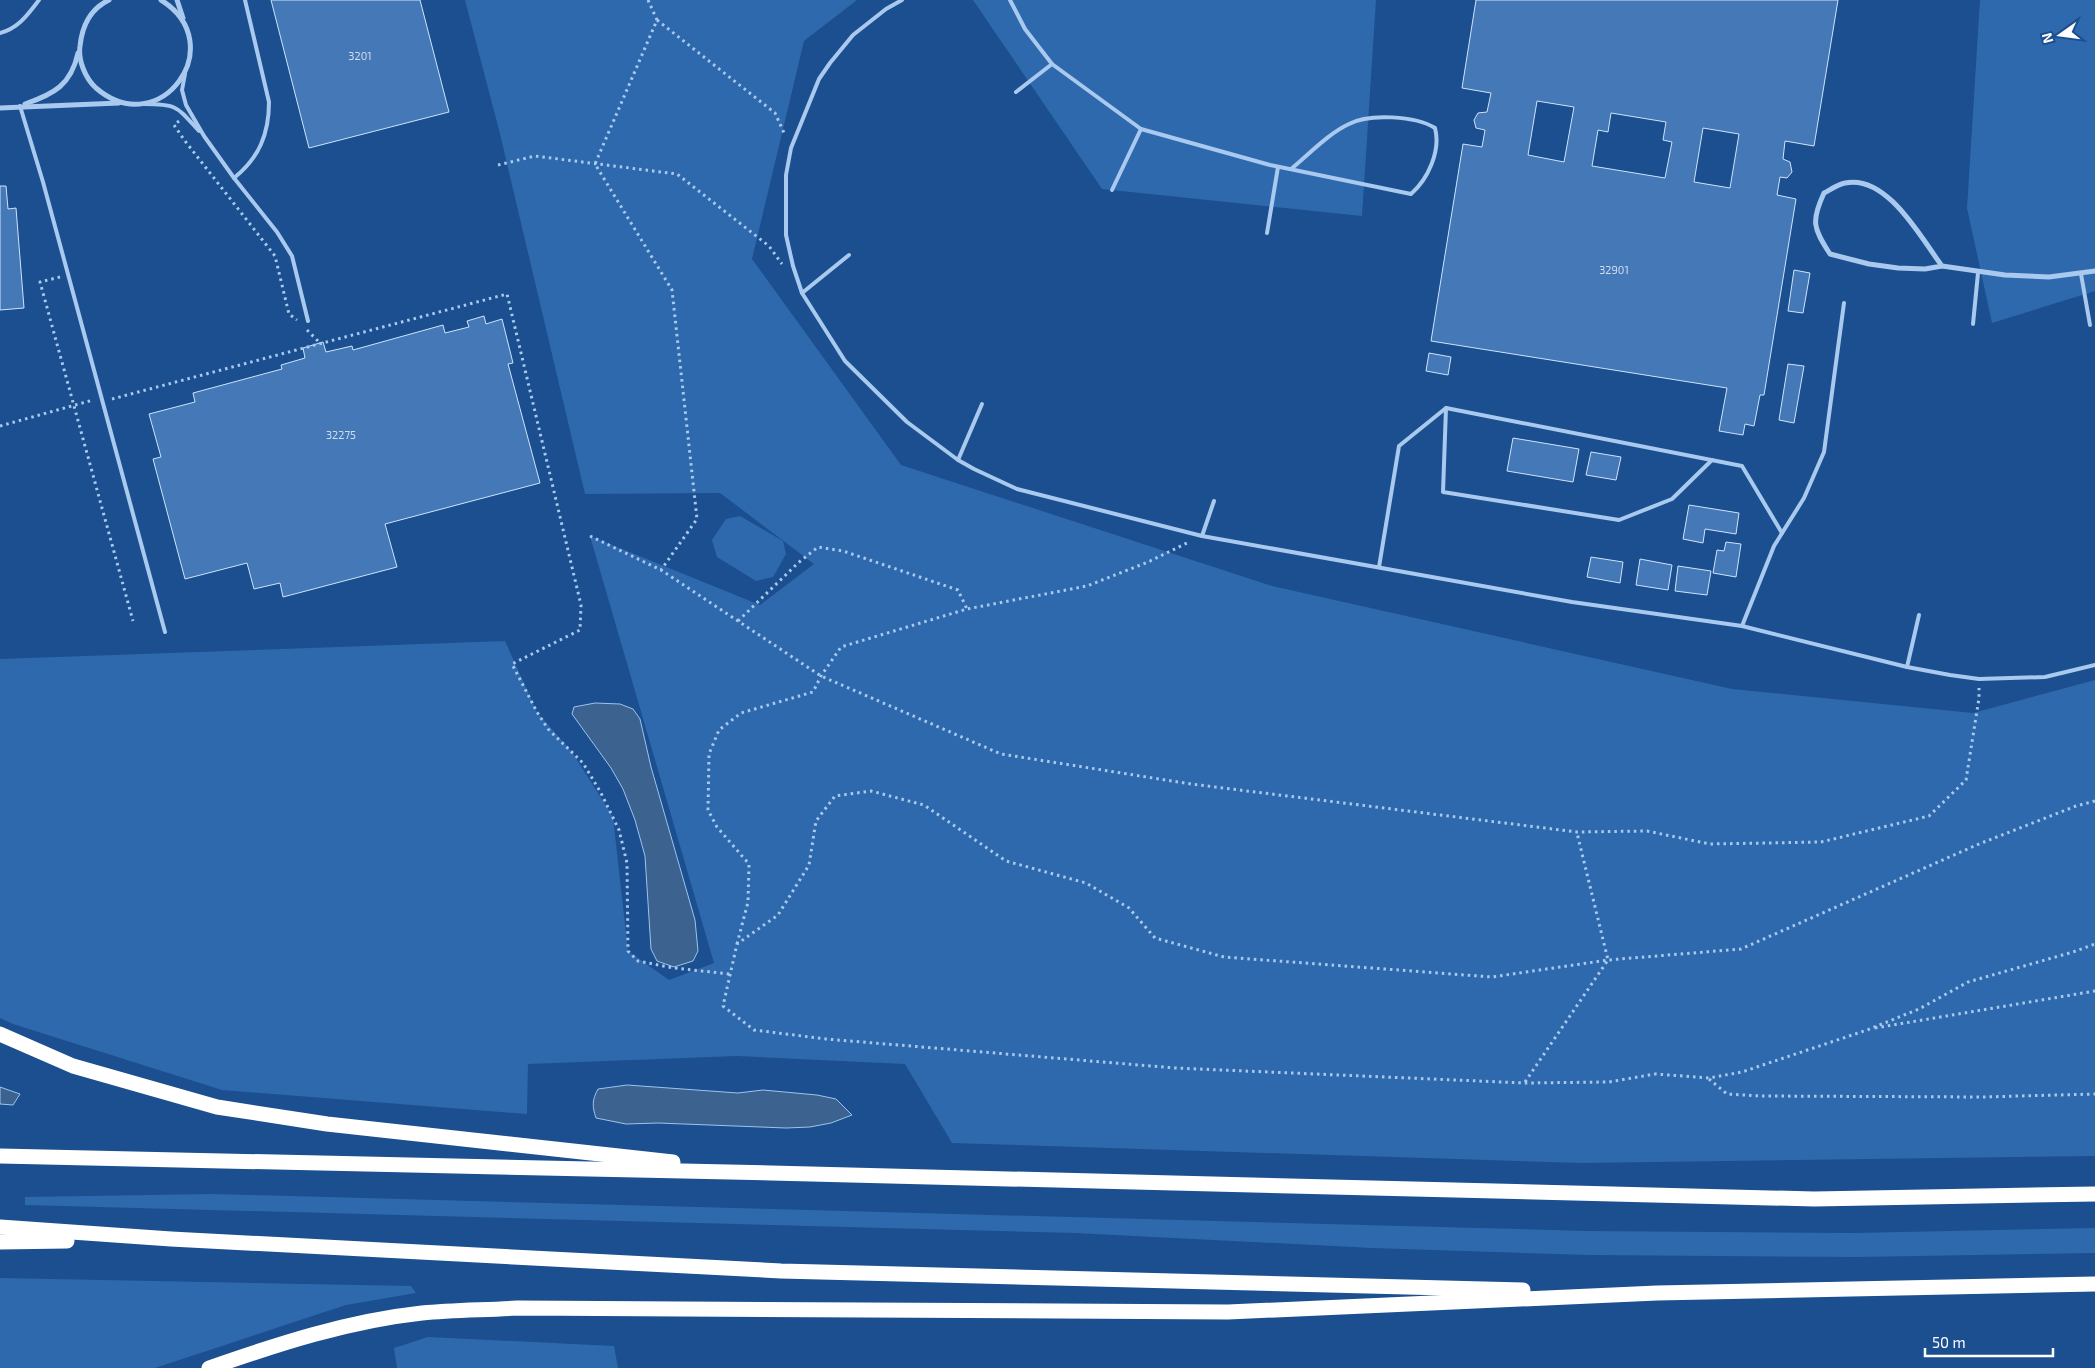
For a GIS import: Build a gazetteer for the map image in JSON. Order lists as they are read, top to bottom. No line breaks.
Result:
{"house_numbers":["3201","32901","32275"],"scale_bar":"50 m","north":"left"}
